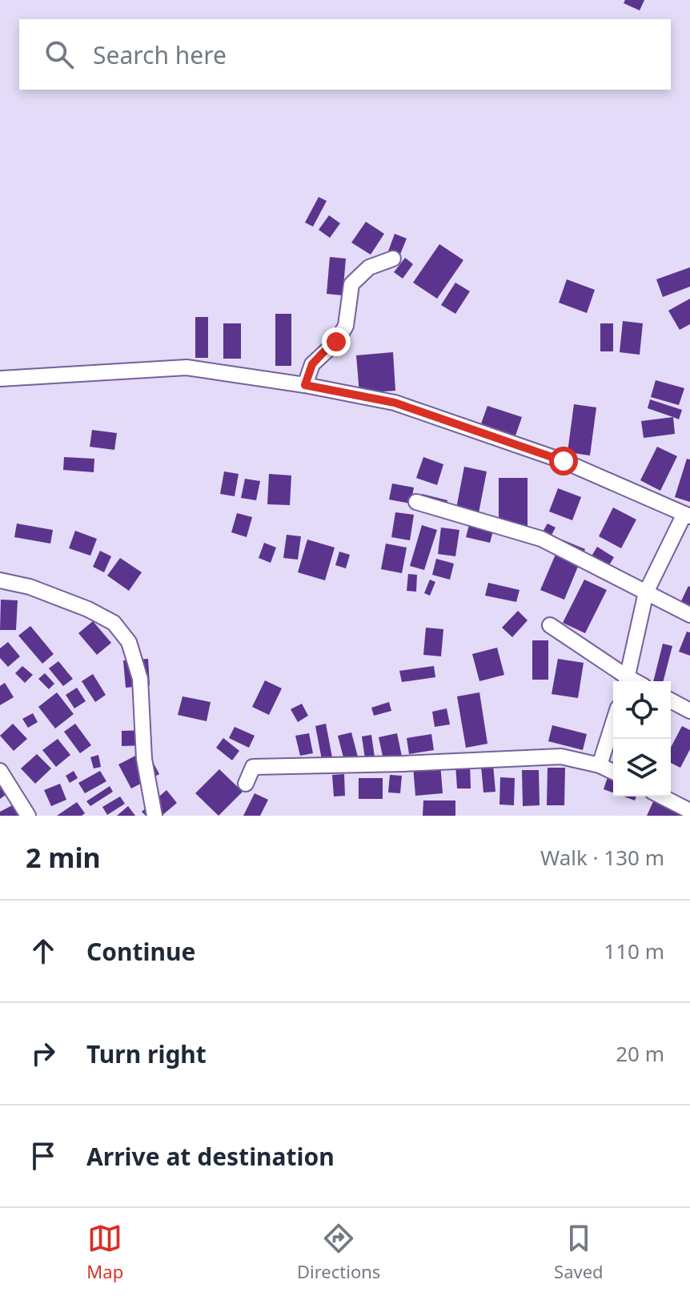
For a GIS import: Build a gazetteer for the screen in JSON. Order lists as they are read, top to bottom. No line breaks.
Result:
{"page":{"search":"Search here","heading":["2 min","Walk · 130 m"],"list":[["Continue","110 m"],["Turn right","20 m"],"Arrive at destination"],"nav":["Map","Directions","Saved"]}}
